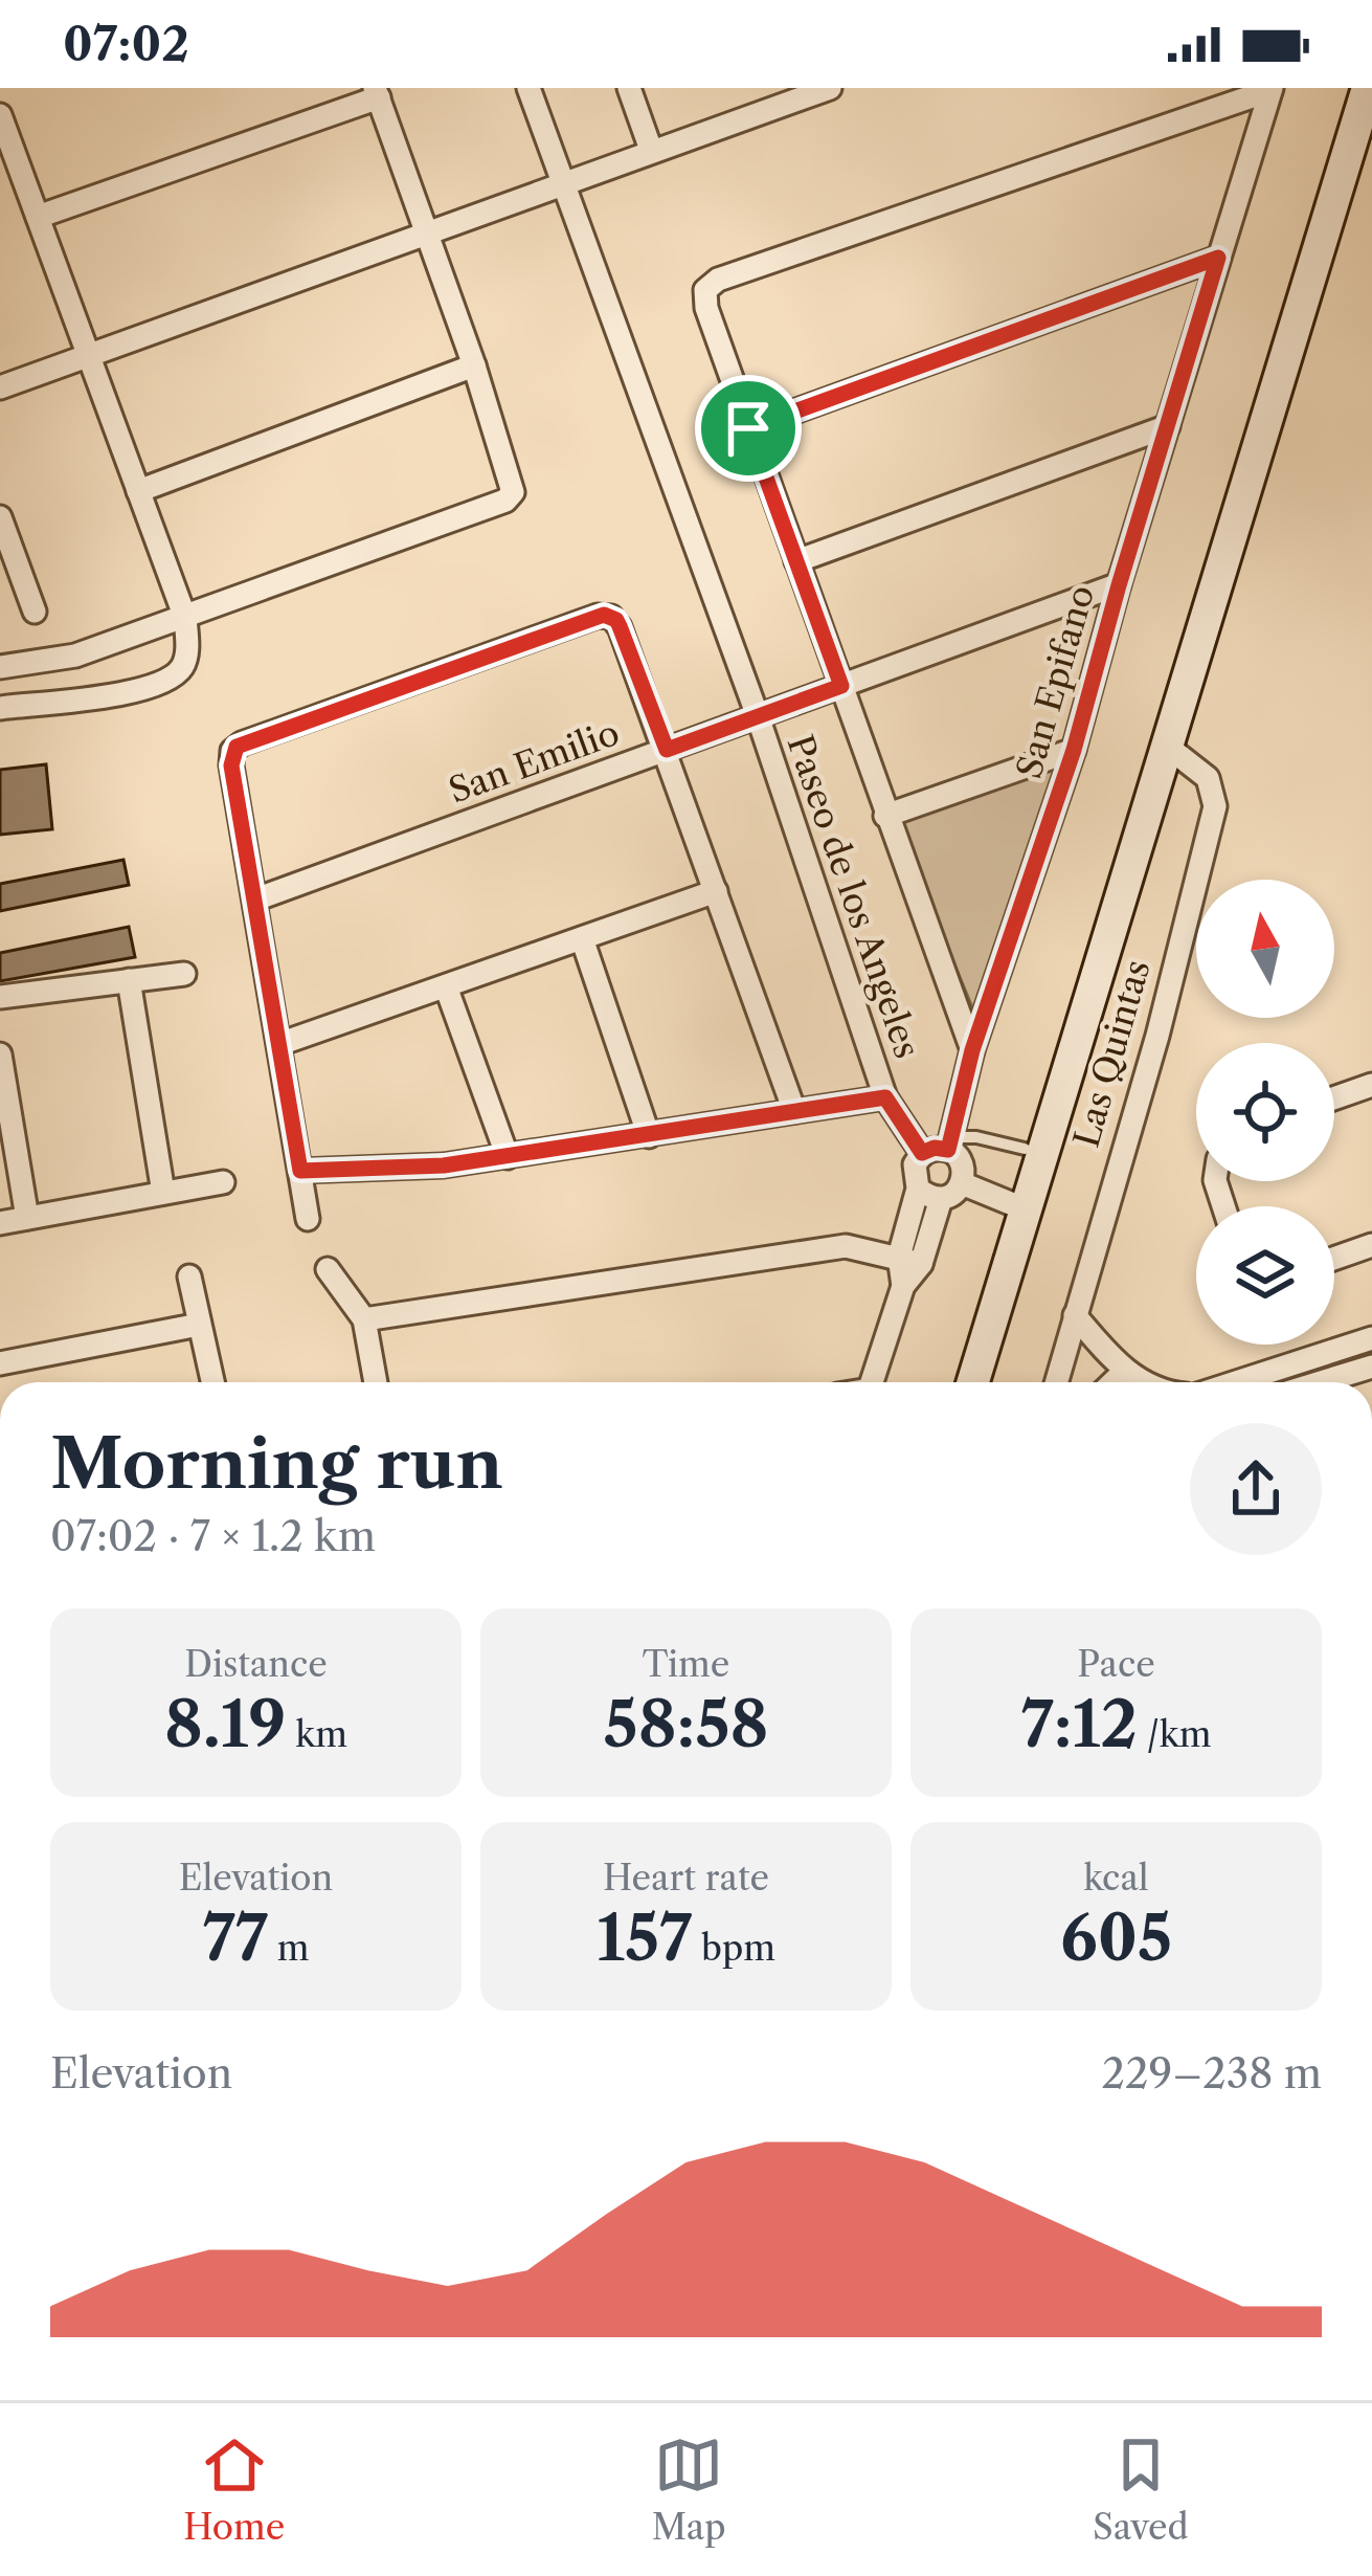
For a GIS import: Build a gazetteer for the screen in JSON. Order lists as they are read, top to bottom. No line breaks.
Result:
{"streets":{"street":["San Epifano","San Emilio","Paseo de los Angeles","Las Quintas"]},"crossings":[["San Epifano","San Emilio"],["San Epifano","Paseo de los Angeles"],["San Emilio","Paseo de los Angeles"]],"north":"top","page":{"status":"07:02","heading":["Morning run","07:02 · 7 × 1.2 km"],"stats":[["Distance","8.19 km"],["Time","58:58"],["Pace","7:12 /km"],["Elevation","77 m"],["Heart rate","157 bpm"],["kcal","605"]],"chart":["Elevation","229–238 m"],"tabs":["Home","Map","Saved"]}}
